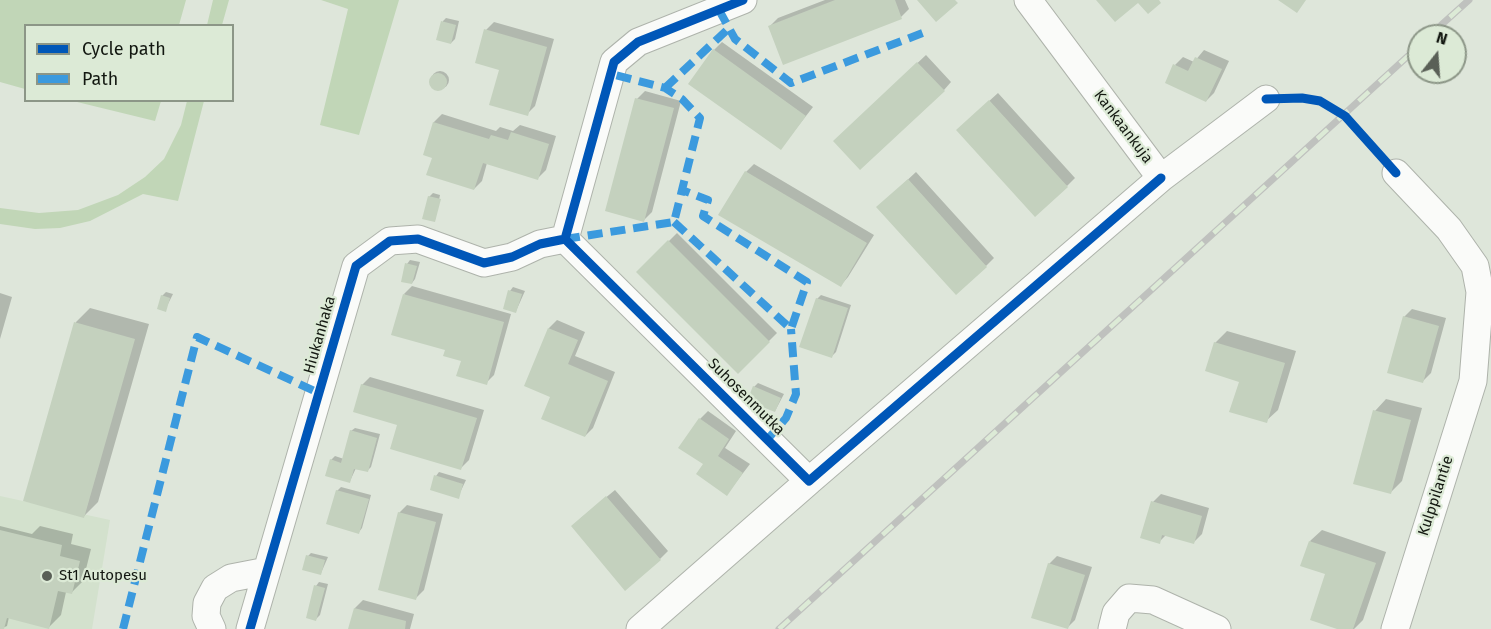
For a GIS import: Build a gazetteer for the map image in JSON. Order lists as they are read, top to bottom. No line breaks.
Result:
{"streets":{"street":["Kankaankuja","Hiukanhaka","Suhosenmutka","Kulppilantie"]},"crossings":[["Hiukanhaka","Suhosenmutka"]],"places":["St1 Autopesu"],"legend":["Cycle path","Path"],"north":"top"}
